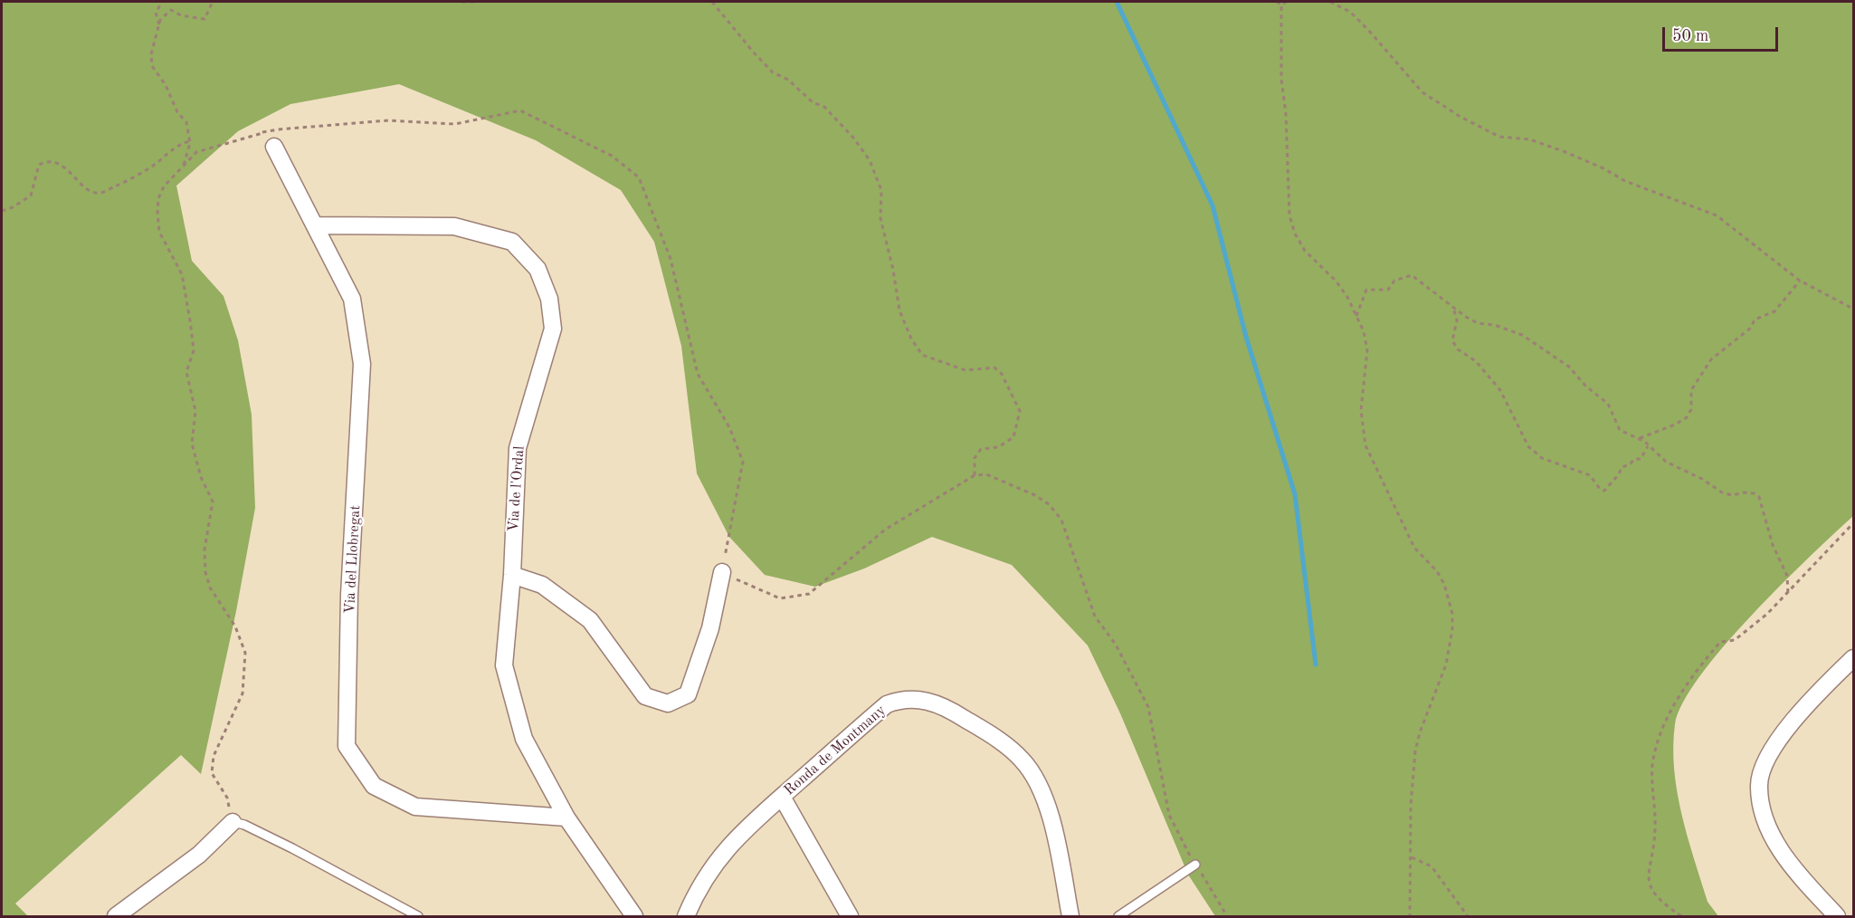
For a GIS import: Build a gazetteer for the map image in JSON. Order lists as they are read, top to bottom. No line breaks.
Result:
{"streets":{"street":["Via de l'Ordal","Via del Llobregat","Ronda de Montmany"]},"crossings":[["Via de l'Ordal","Via del Llobregat"]],"scale_bar":"50 m"}
